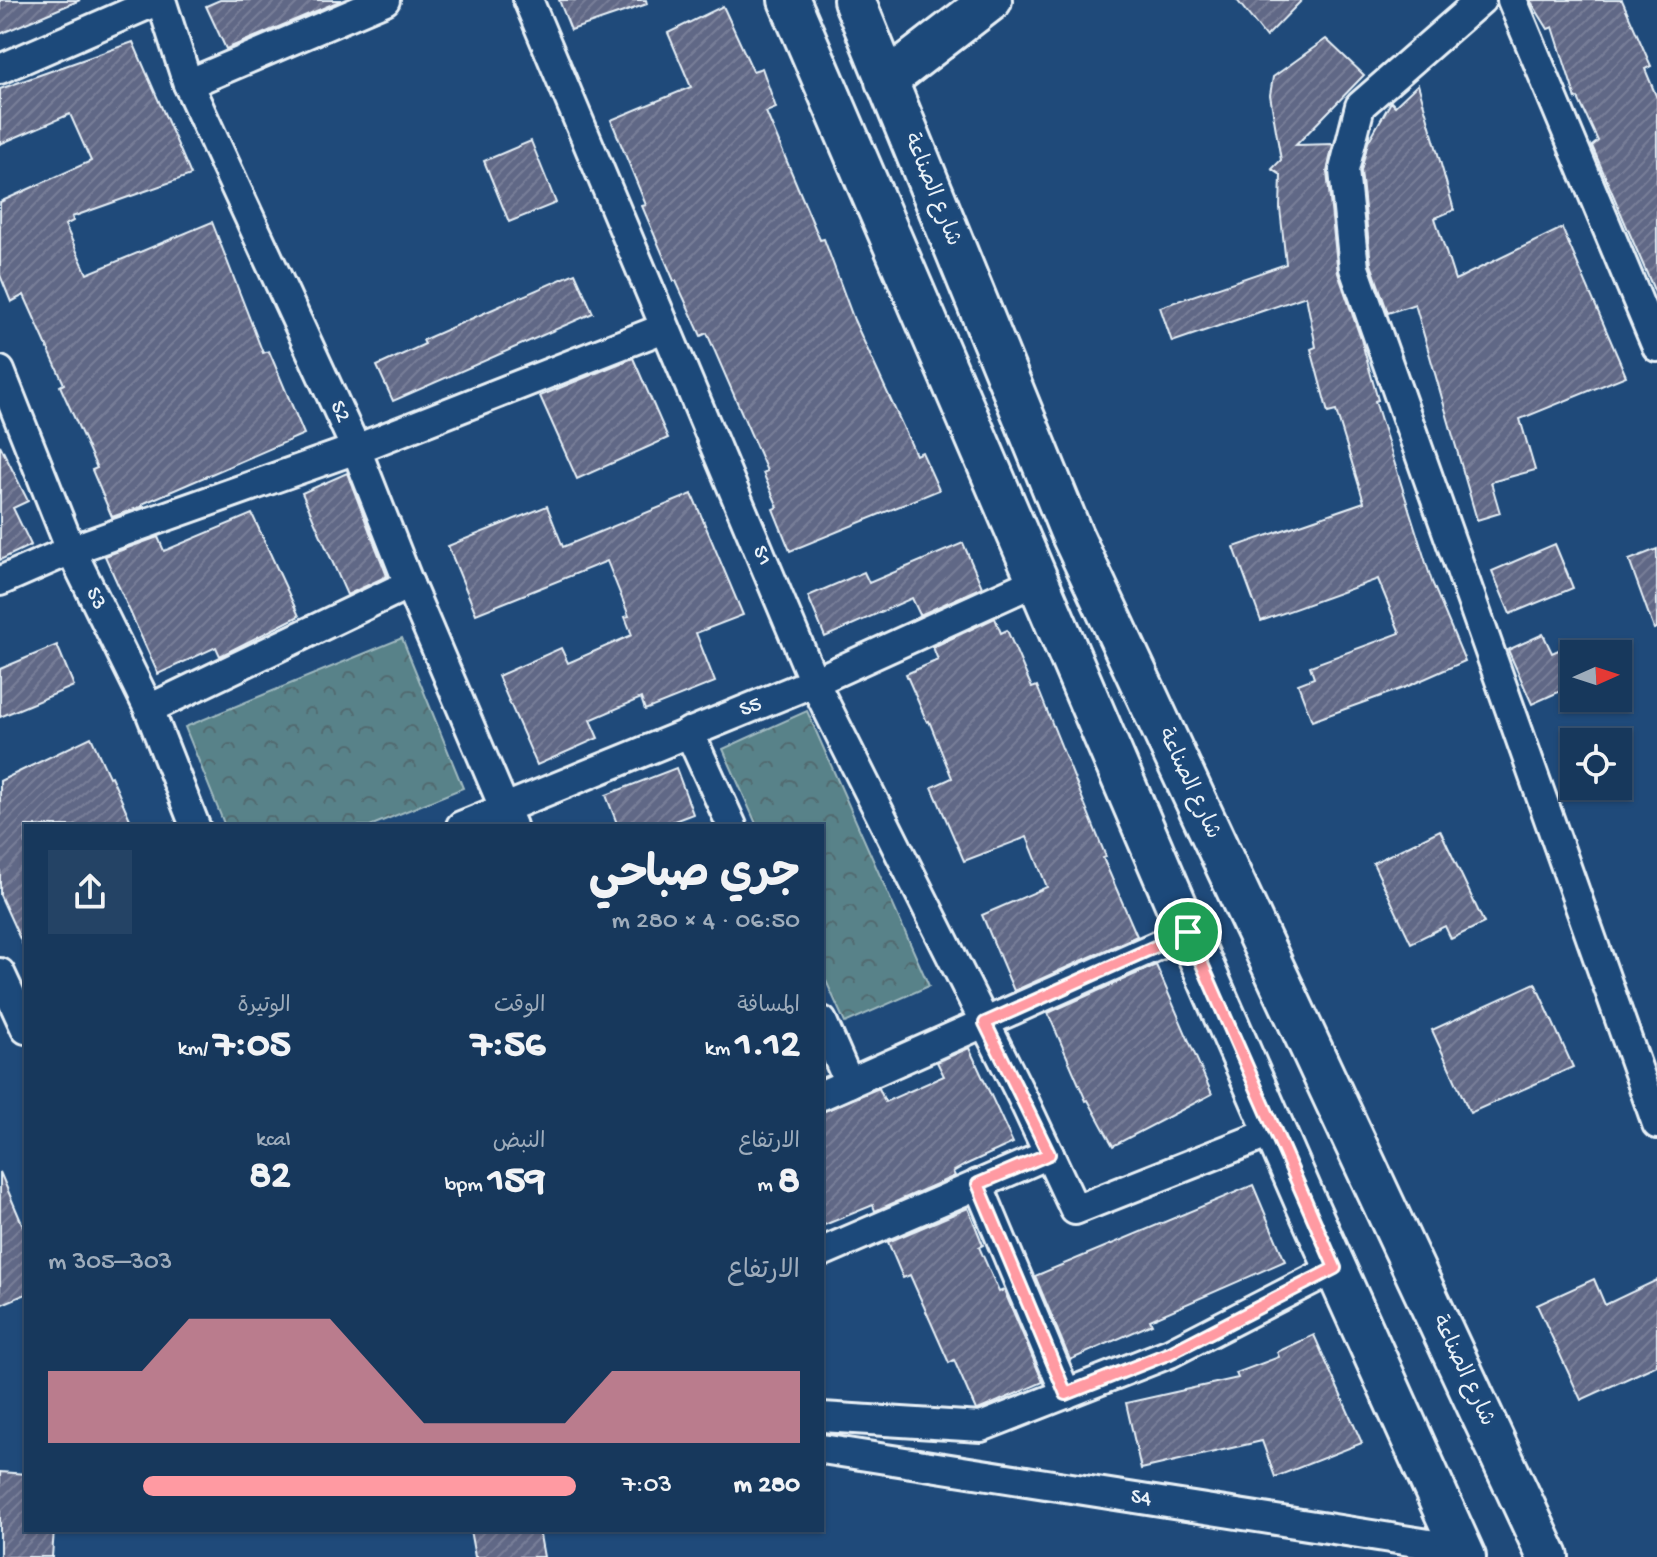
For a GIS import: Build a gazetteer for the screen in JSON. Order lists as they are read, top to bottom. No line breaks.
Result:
{"streets":{"main road":["شارع الصناعة"],"street":["S2","S1","S3","S5","S4"]},"crossings":[["S2","S5"],["S1","S5"]],"north":"right","page":{"heading":["جري صباحي","06:50 · 4 × 280 m"],"stats":[["المسافة","1.12 km"],["الوقت","7:56"],["الوتيرة","7:05 /km"],["الارتفاع","8 m"],["النبض","159 bpm"],["kcal","82"]],"chart":["الارتفاع","303–305 m"],"list":[{"name":"280 m","note":"7:03"}]}}
